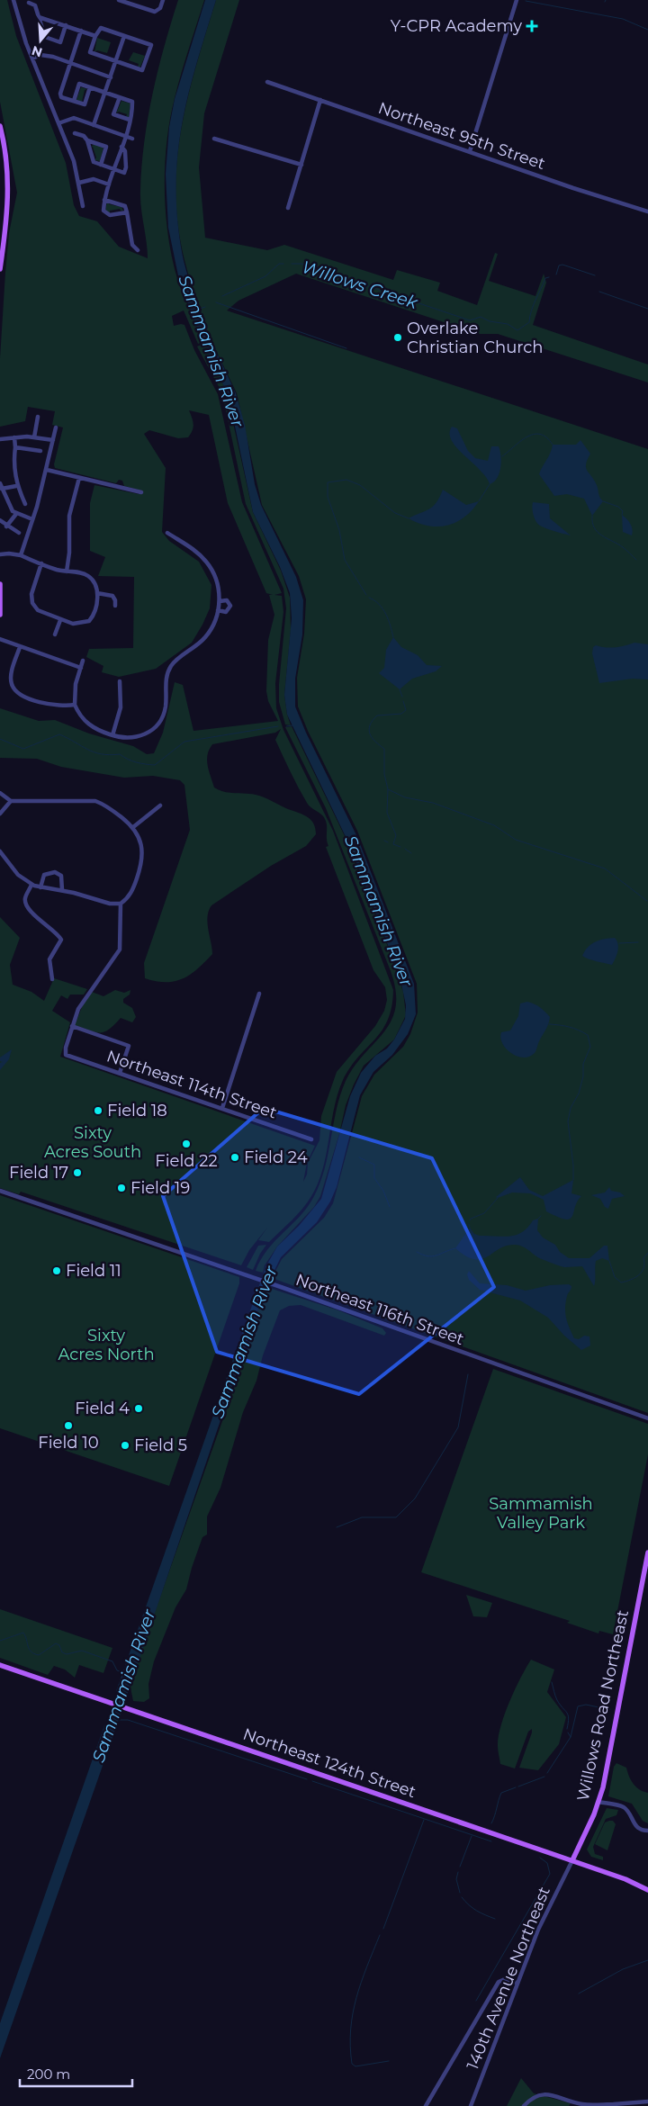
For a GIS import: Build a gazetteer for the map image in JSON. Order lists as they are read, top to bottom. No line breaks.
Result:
{"streets":{"main road":["Willows Road Northeast","Northeast 124th Street"],"street":["Northeast 95th Street","Northeast 114th Street","Northeast 116th Street","140th Avenue Northeast"]},"crossings":[["Willows Road Northeast","Northeast 124th Street"],["Willows Road Northeast","140th Avenue Northeast"],["Northeast 124th Street","140th Avenue Northeast"]],"water":["Willows Creek","Sammamish River"],"parks":["Sixty Acres South","Sixty Acres North","Sammamish Valley Park"],"places":{"health":["Y-CPR Academy"],"other":["Overlake Christian Church","Field 18","Field 22","Field 24","Field 17","Field 19","Field 11","Field 4","Field 10","Field 5"]},"scale_bar":"200 m","north":"bottom"}
